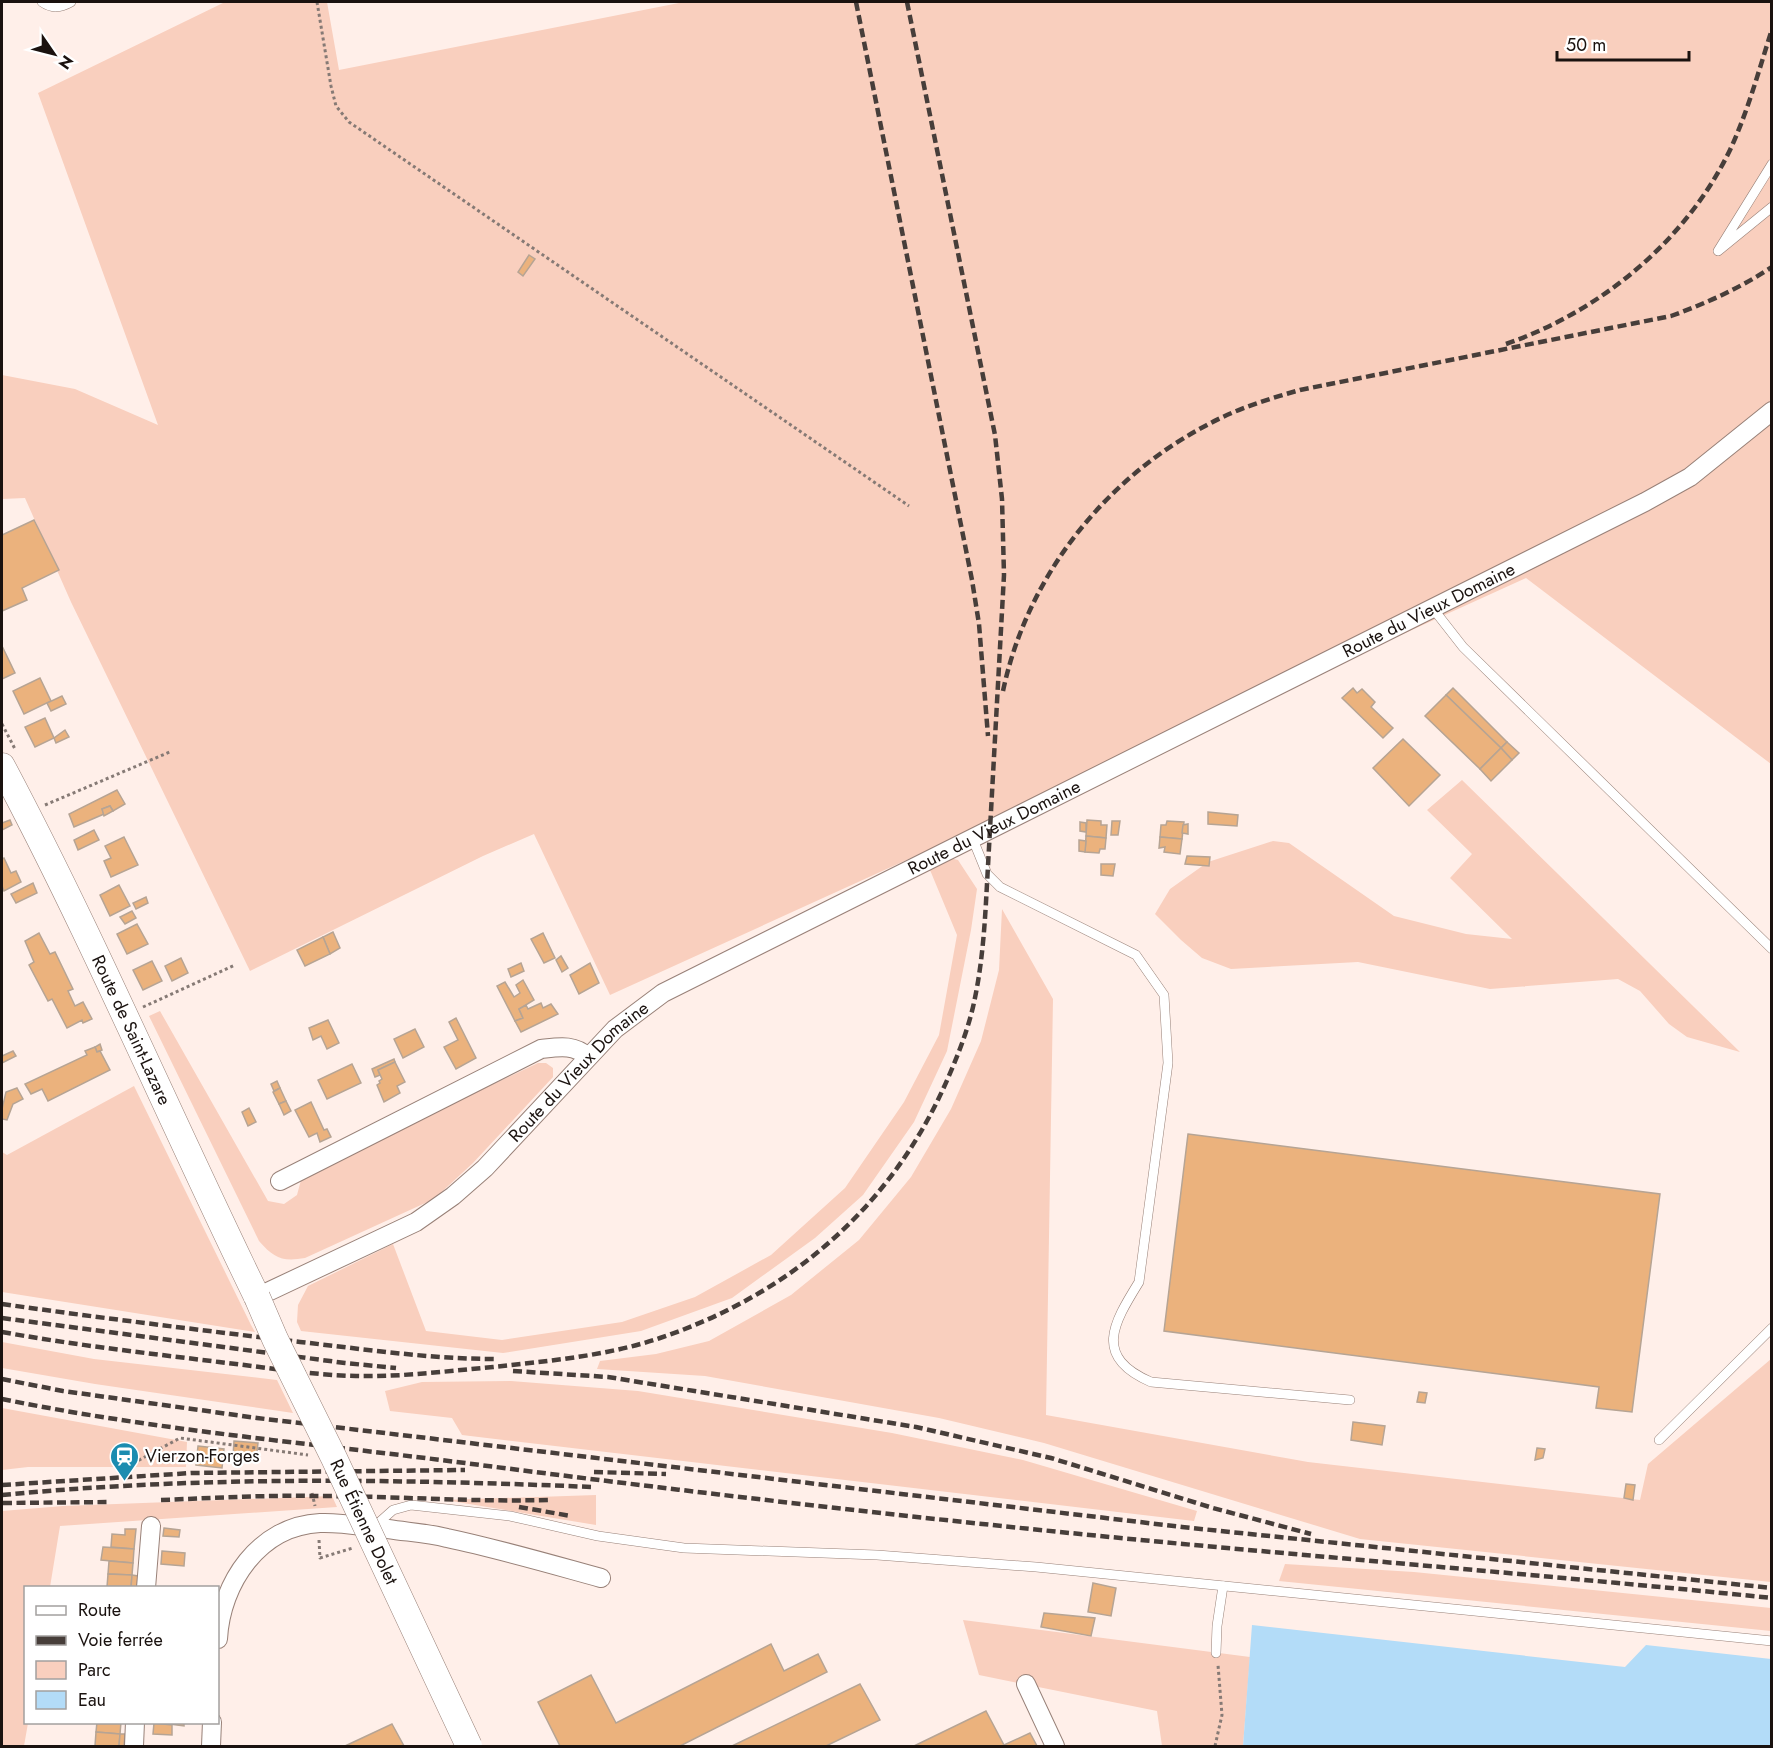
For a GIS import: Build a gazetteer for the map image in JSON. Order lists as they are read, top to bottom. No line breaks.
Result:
{"streets":{"main road":["Route de Saint-Lazare","Rue Étienne Dolet"],"street":["Route du Vieux Domaine"]},"crossings":[["Route du Vieux Domaine","Route de Saint-Lazare"],["Route du Vieux Domaine","Rue Étienne Dolet"],["Route de Saint-Lazare","Rue Étienne Dolet"]],"places":{"station":["Vierzon-Forges"]},"legend":["Route","Voie ferrée","Parc","Eau"],"scale_bar":"50 m","north":"bottom right"}
